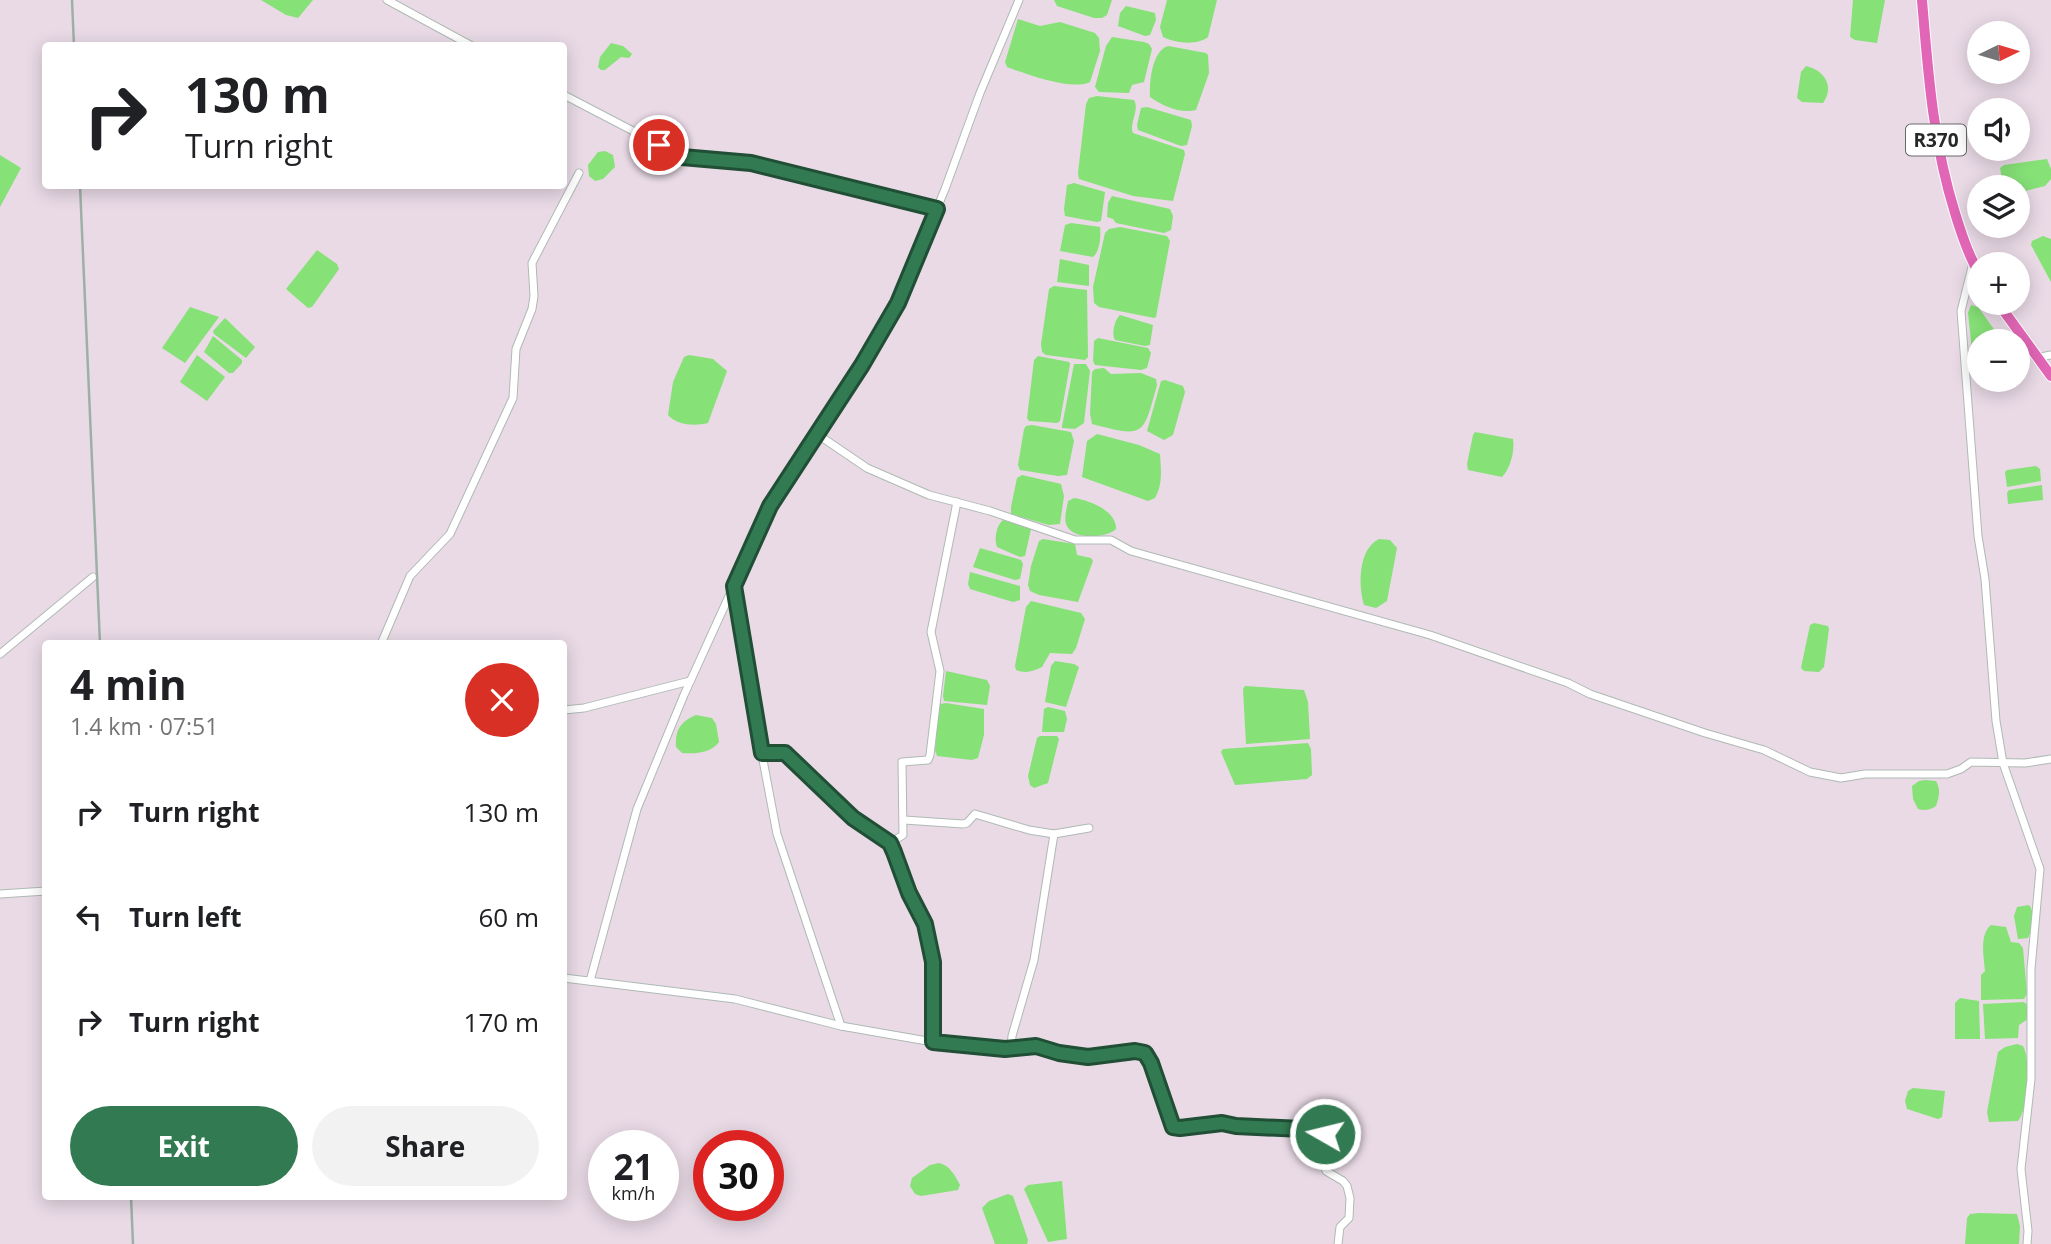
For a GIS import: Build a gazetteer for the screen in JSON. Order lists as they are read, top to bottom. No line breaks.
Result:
{"streets":{"main road":["R370"]},"north":"right","page":{"map_buttons":["+","−"],"turn":["130 m","Turn right"],"heading":["4 min","1.4 km · 07:51"],"list":[{"name":"Turn right","value":"130 m"},{"name":"Turn left","value":"60 m"},{"name":"Turn right","value":"170 m"}],"buttons":["Exit","Share"],"speed":"21 km/h","limit":"30"}}
